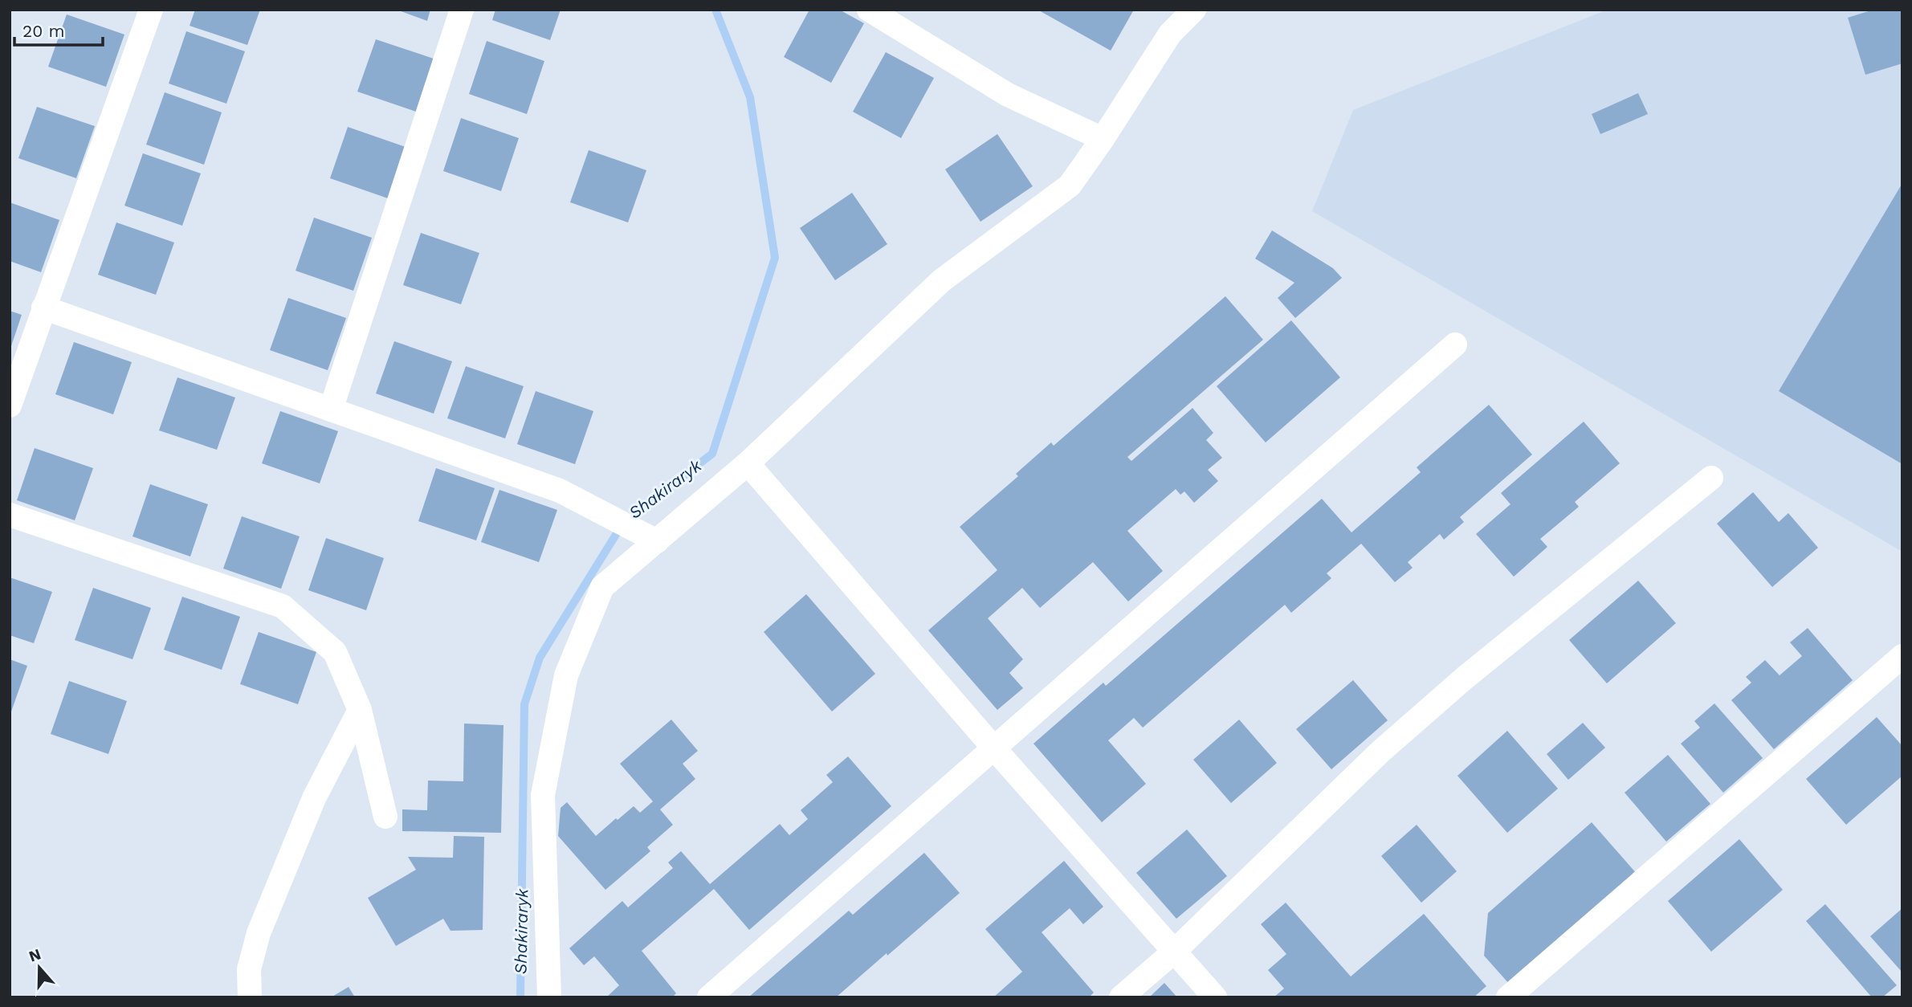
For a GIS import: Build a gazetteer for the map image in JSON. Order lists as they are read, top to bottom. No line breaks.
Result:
{"water":["Shakiraryk"],"scale_bar":"20 m","north":"top"}
